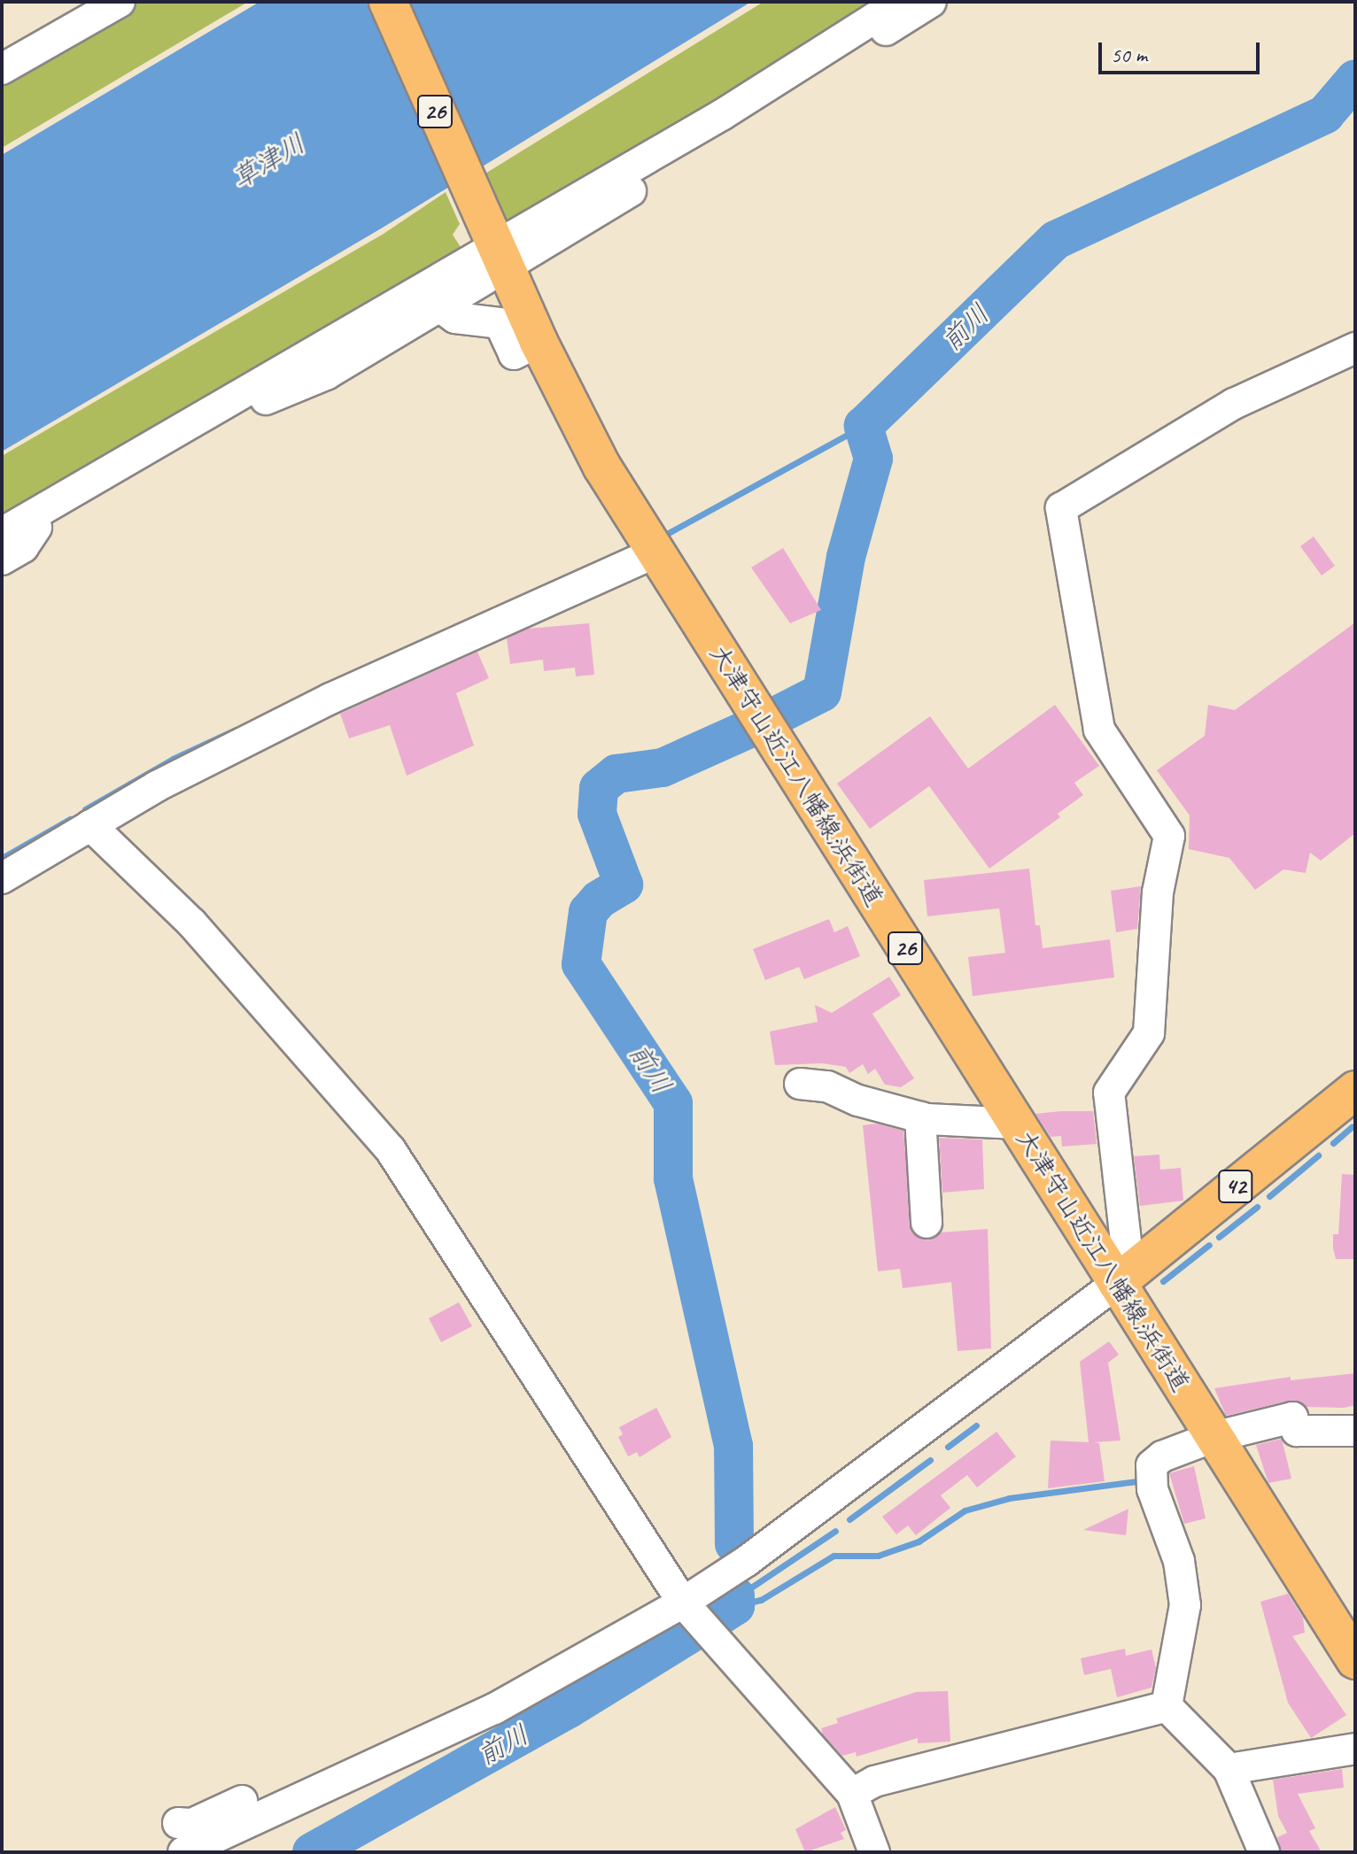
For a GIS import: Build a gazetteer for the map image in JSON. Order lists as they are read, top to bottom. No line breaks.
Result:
{"streets":{"main road":["26","大津守山近江八幡線;浜街道","42"]},"crossings":[["大津守山近江八幡線;浜街道","42"]],"water":["草津川","前川"],"scale_bar":"50 m"}
